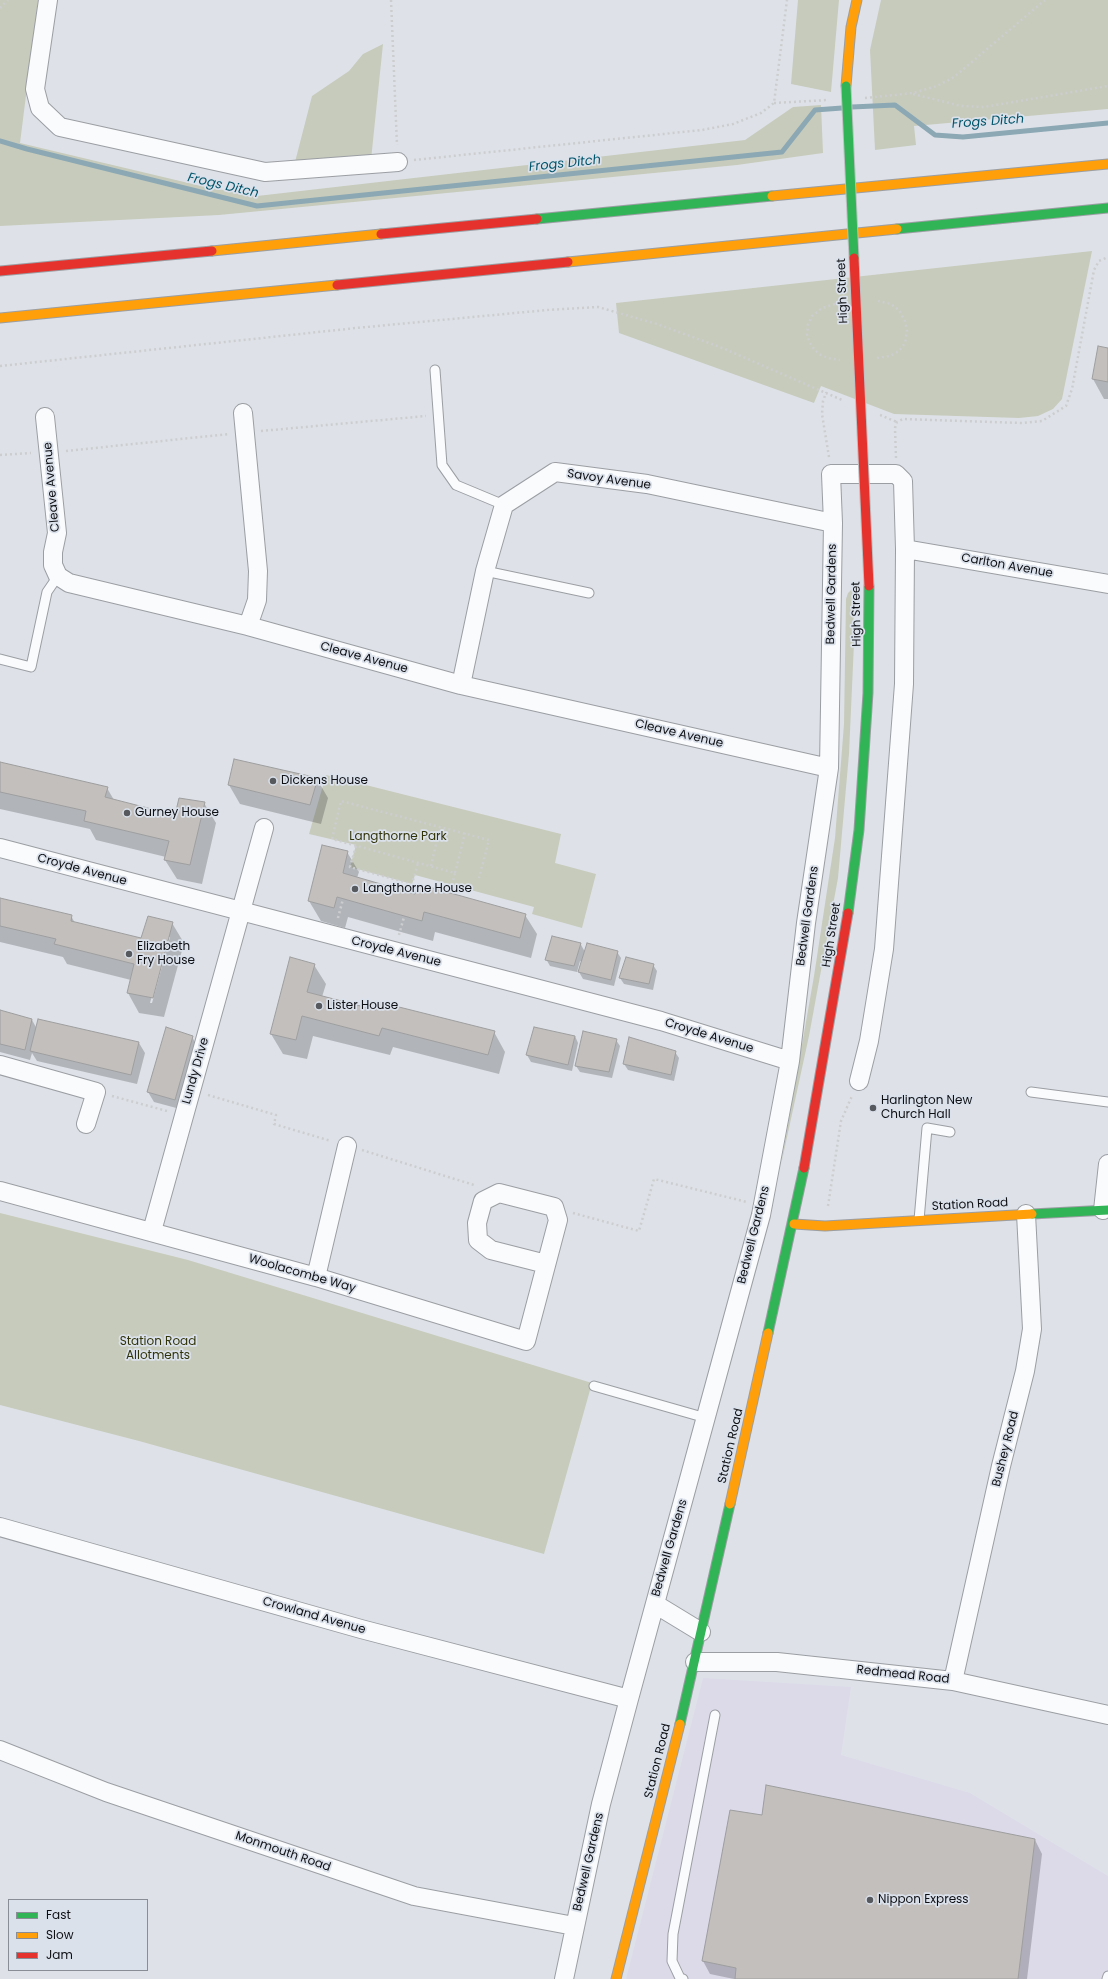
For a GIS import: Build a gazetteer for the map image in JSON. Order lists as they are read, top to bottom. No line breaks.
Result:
{"streets":{"main road":["High Street","Station Road"],"street":["Savoy Avenue","Cleave Avenue","Carlton Avenue","Bedwell Gardens","Croyde Avenue","Lundy Drive","Woolacombe Way","Bushey Road","Crowland Avenue","Redmead Road","Monmouth Road"]},"crossings":[["High Street","Station Road"],["Savoy Avenue","Bedwell Gardens"],["Cleave Avenue","Bedwell Gardens"],["Bedwell Gardens","Croyde Avenue"],["Bedwell Gardens","Crowland Avenue"],["Bedwell Gardens","Monmouth Road"],["Croyde Avenue","Lundy Drive"],["Lundy Drive","Woolacombe Way"],["Station Road","Bushey Road"],["Station Road","Redmead Road"],["Bushey Road","Redmead Road"]],"water":["Frogs Ditch"],"parks":["Langthorne Park","Station Road Allotments"],"places":["Dickens House","Gurney House","Langthorne House","Elizabeth Fry House","Lister House","Harlington New Church Hall","Nippon Express"],"legend":["Fast","Slow","Jam"]}
